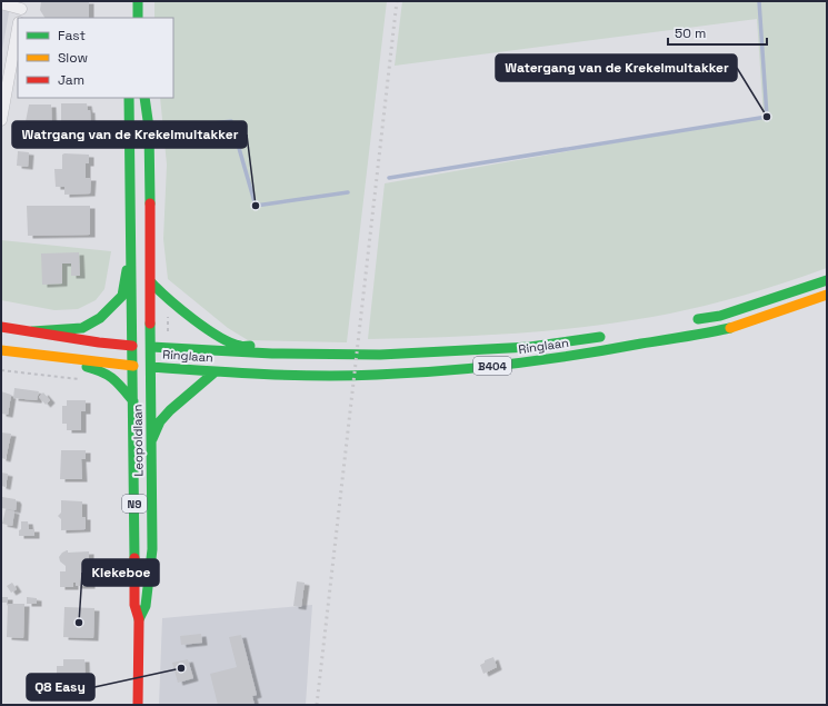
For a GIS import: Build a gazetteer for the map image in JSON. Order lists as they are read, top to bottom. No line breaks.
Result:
{"streets":{"main road":["Ringlaan","B404","Leopoldlaan","N9"]},"crossings":[["Ringlaan","Leopoldlaan"],["Ringlaan","N9"],["Leopoldlaan","N9"]],"places":["Watergang van de Krekelmuitakker","Watrgang van de Krekelmuitakker","Kiekeboe","Q8 Easy"],"legend":["Fast","Slow","Jam"],"scale_bar":"50 m"}
